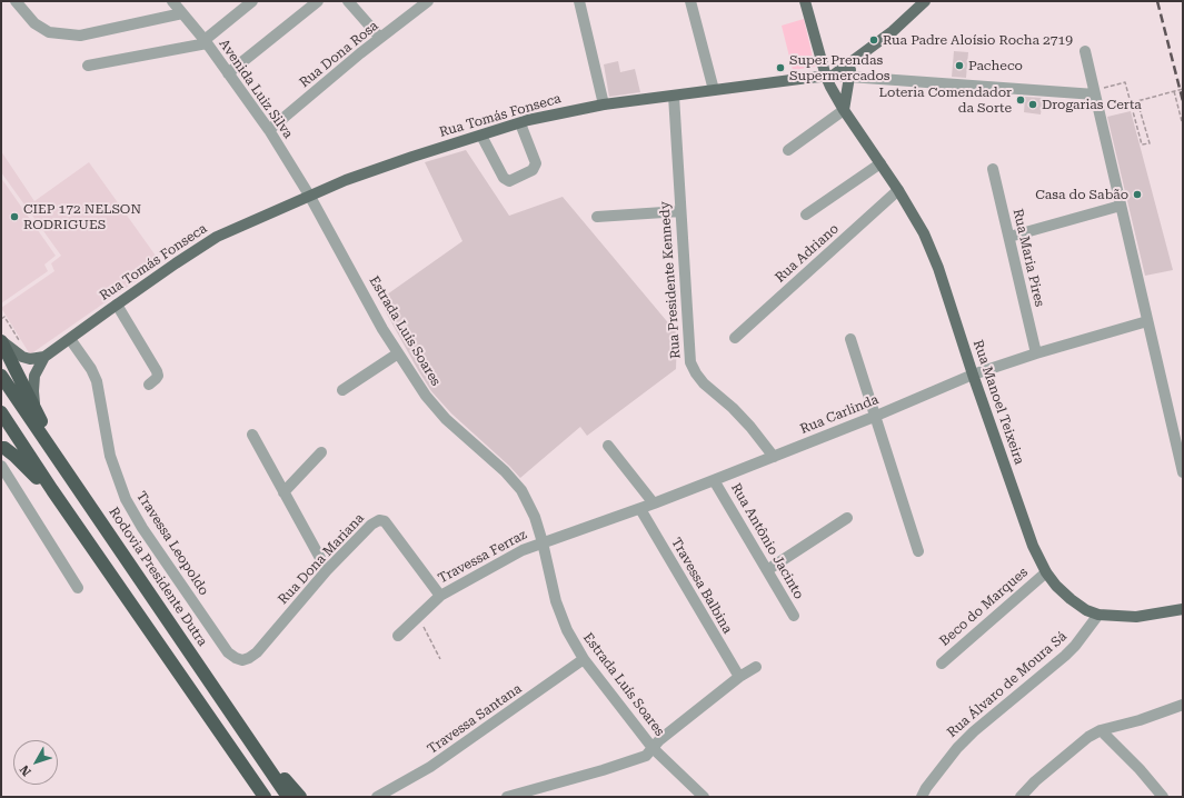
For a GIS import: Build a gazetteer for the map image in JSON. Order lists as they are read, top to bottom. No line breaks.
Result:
{"streets":{"highway":["Rodovia Presidente Dutra"],"main road":["Rua Tomás Fonseca","Rua Manoel Teixeira"],"street":["Rua Dona Rosa","Avenida Luiz Silva","Rua Adriano","Rua Maria Pires","Rua Presidente Kennedy","Estrada Luís Soares","Rua Carlinda","Rua Antônio Jacinto","Travessa Leopoldo","Travessa Ferraz","Rua Dona Mariana","Travessa Balbina","Beco do Marques","Rua Álvaro de Moura Sá","Travessa Santana"]},"crossings":[["Rua Dona Rosa","Avenida Luiz Silva"],["Avenida Luiz Silva","Rua Tomás Fonseca"],["Avenida Luiz Silva","Estrada Luís Soares"],["Rua Tomás Fonseca","Rua Presidente Kennedy"],["Rua Tomás Fonseca","Estrada Luís Soares"],["Rua Tomás Fonseca","Rua Manoel Teixeira"],["Rua Tomás Fonseca","Travessa Leopoldo"],["Rua Adriano","Rua Manoel Teixeira"],["Rua Maria Pires","Rua Carlinda"],["Rua Presidente Kennedy","Rua Carlinda"],["Estrada Luís Soares","Rua Carlinda"],["Estrada Luís Soares","Travessa Ferraz"],["Estrada Luís Soares","Travessa Santana"],["Rua Manoel Teixeira","Rua Carlinda"],["Rua Manoel Teixeira","Beco do Marques"],["Rua Manoel Teixeira","Rua Álvaro de Moura Sá"],["Rua Carlinda","Rua Antônio Jacinto"],["Rua Carlinda","Travessa Ferraz"],["Rua Carlinda","Travessa Balbina"],["Travessa Leopoldo","Rua Dona Mariana"],["Travessa Ferraz","Rua Dona Mariana"]],"places":["Rua Padre Aloísio Rocha 2719","Pacheco","Super Prendas Supermercados","Loteria Comendador da Sorte","Drogarias Certa","Casa do Sabão","CIEP 172 NELSON RODRIGUES"],"north":"bottom left"}
